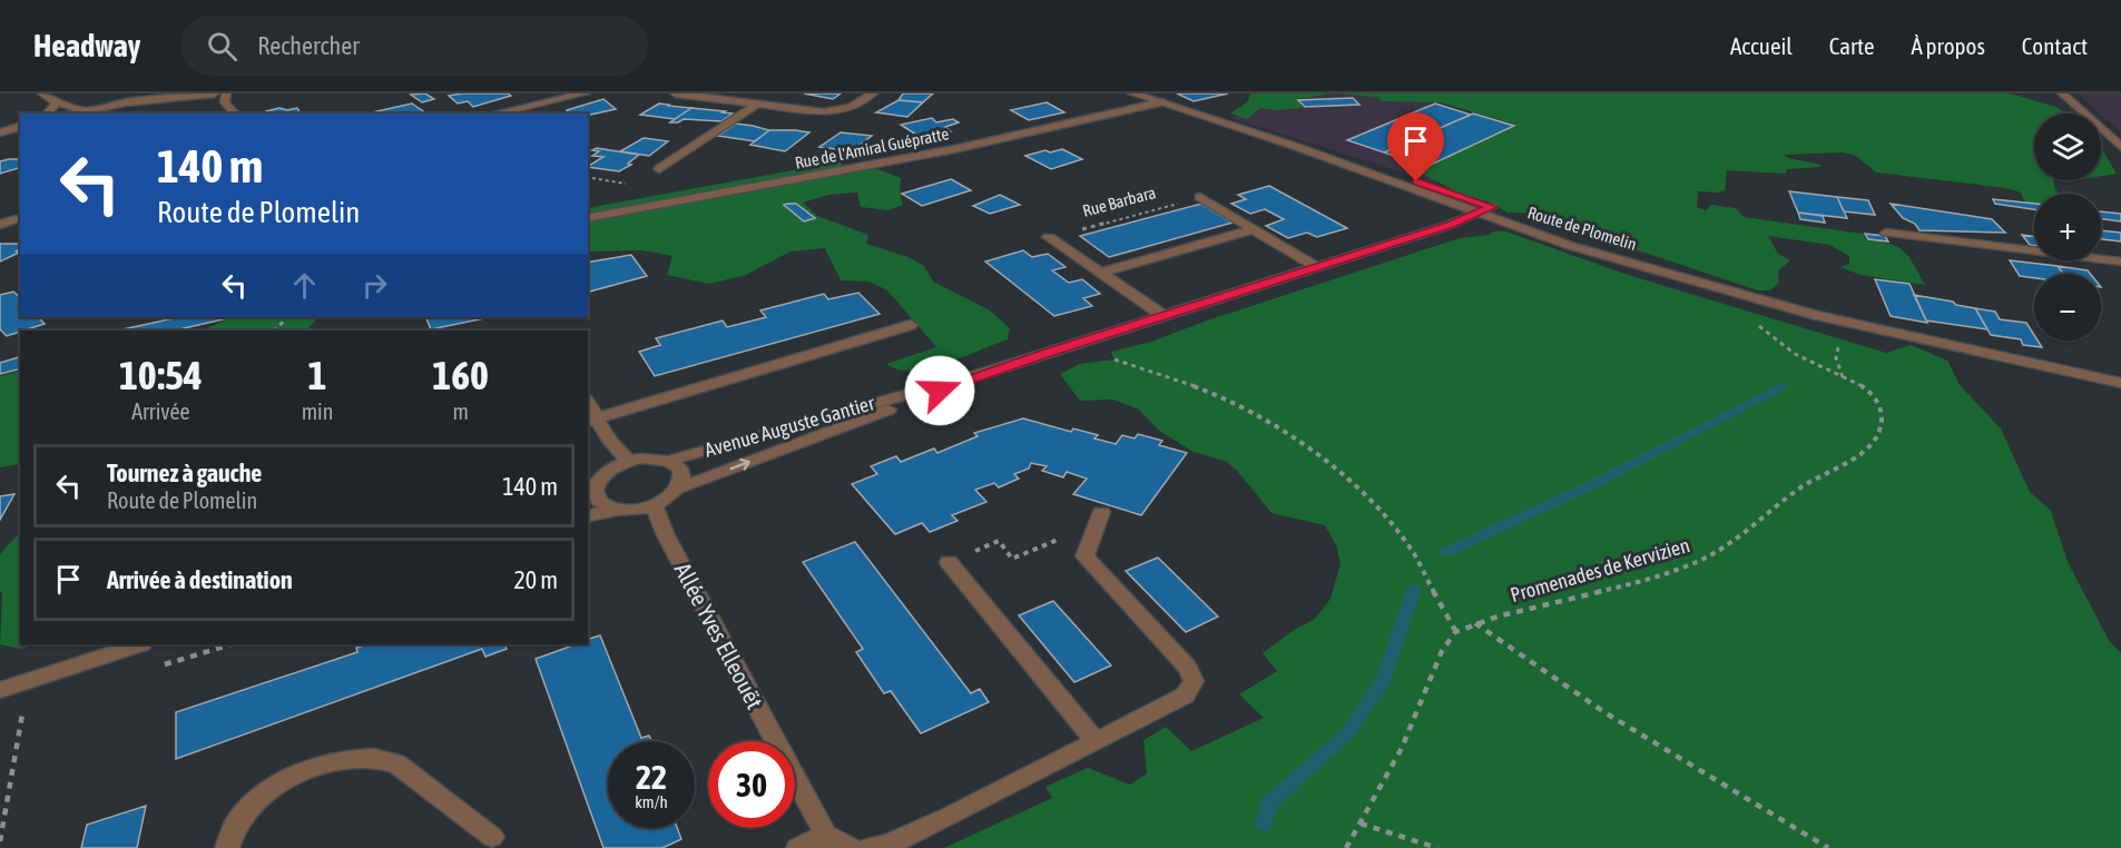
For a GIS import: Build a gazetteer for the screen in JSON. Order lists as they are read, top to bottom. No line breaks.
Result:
{"streets":{"street":["Rue de l'Amiral Guépratte","Route de Plomelin","Avenue Auguste Gantier","Allée Yves Elleouët"],"path":["Rue Barbara","Promenades de Kervizien"]},"crossings":[["Rue de l'Amiral Guépratte","Route de Plomelin"],["Route de Plomelin","Avenue Auguste Gantier"],["Avenue Auguste Gantier","Allée Yves Elleouët"]],"page":{"header":"Headway","search":"Rechercher","nav":["Accueil","Carte","À propos","Contact"],"map_buttons":["+","−"],"turn":["140 m","Route de Plomelin"],"eta":["10:54","Arrivée","1","min","160","m"],"list":[{"name":"Tournez à gauche","note":"Route de Plomelin","value":"140 m"},{"name":"Arrivée à destination","value":"20 m"}],"speed":"22 km/h","limit":"30"}}
